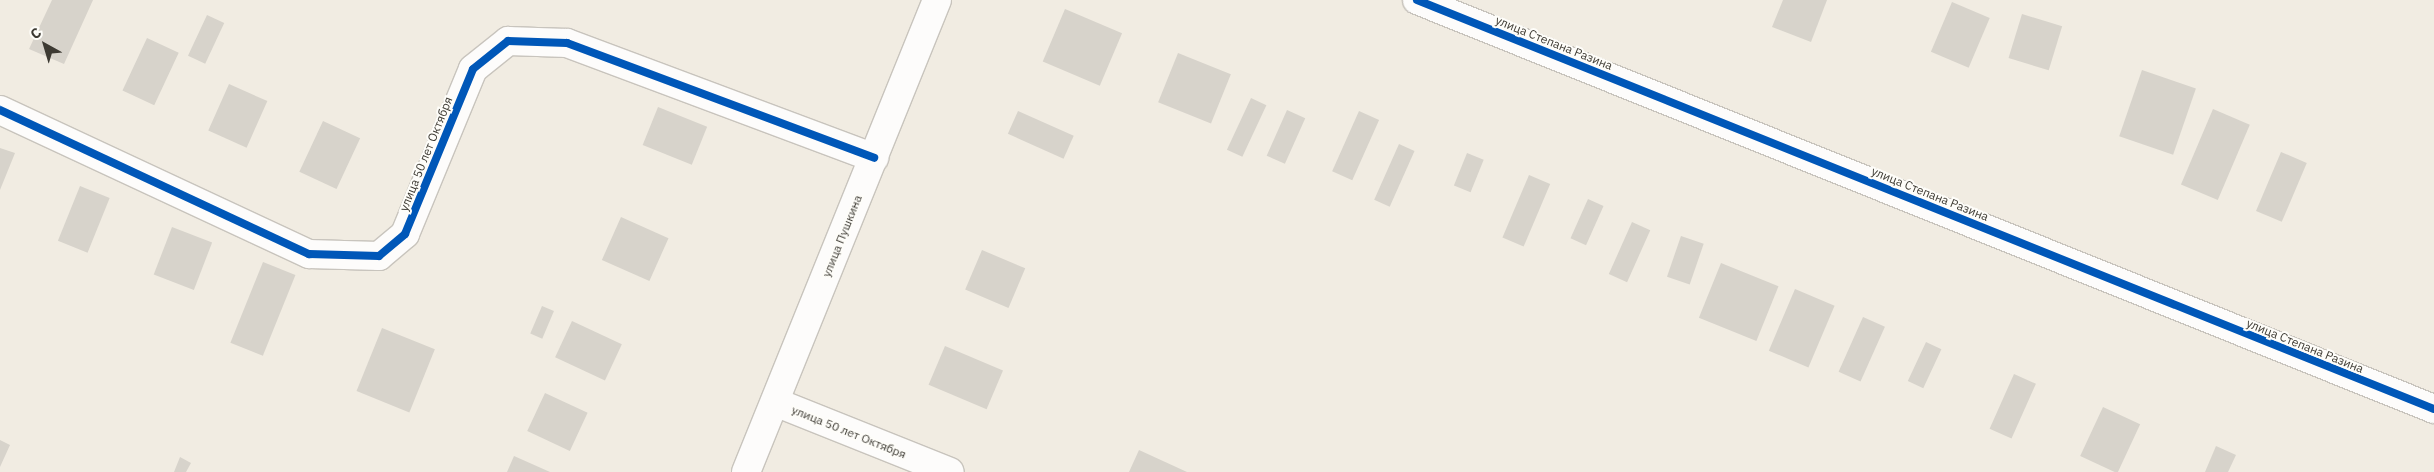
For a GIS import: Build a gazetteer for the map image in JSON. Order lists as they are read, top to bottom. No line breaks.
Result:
{"streets":{"street":["улица Степана Разина","улица 50 лет Октября","улица Пушкина"]},"crossings":[["улица 50 лет Октября","улица Пушкина"]],"north":"top left"}
